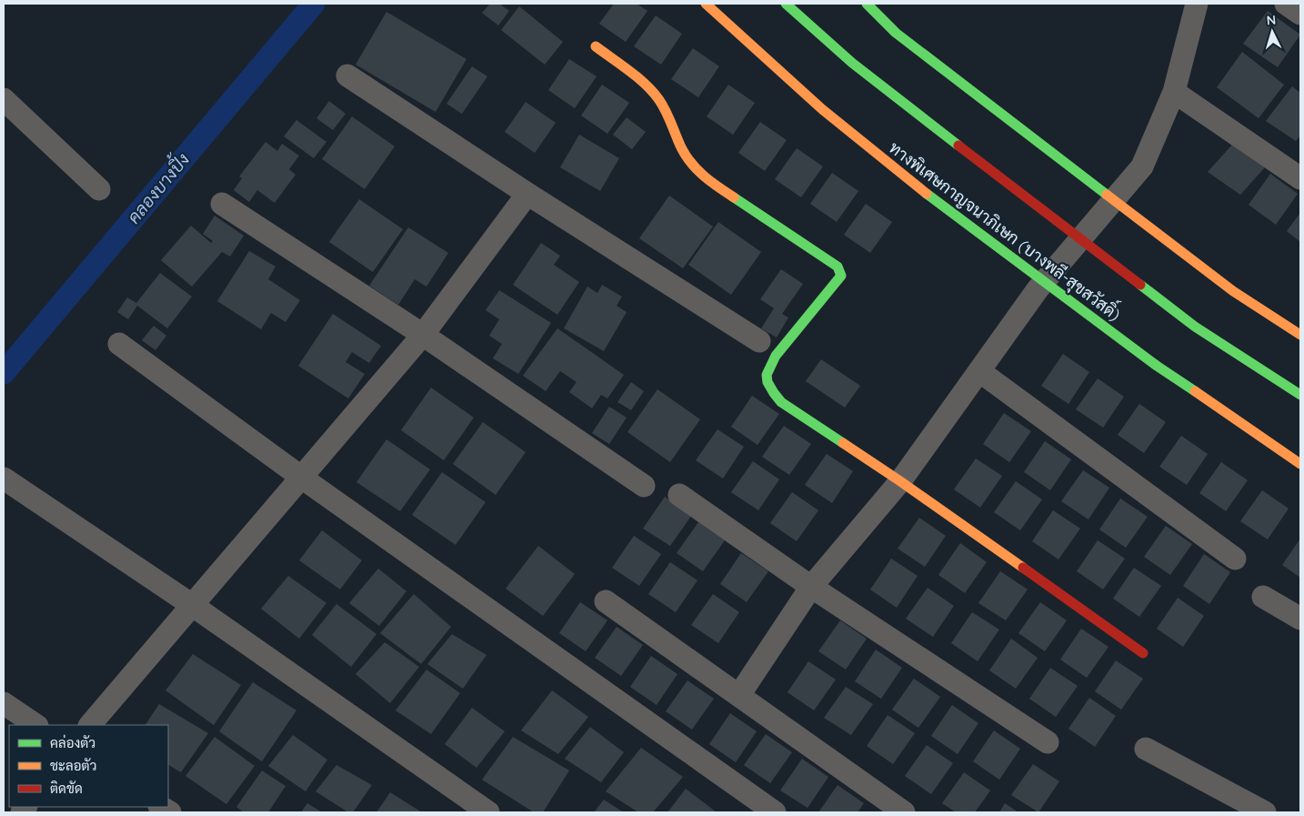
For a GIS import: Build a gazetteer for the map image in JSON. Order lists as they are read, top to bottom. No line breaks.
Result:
{"streets":{"main road":["ทางพิเศษกาญจนาภิเษก (บางพลี-สุขสวัสดิ์)"]},"water":["คลองบางปิ้ง"],"legend":["คล่องตัว","ชะลอตัว","ติดขัด"],"north":"top"}
